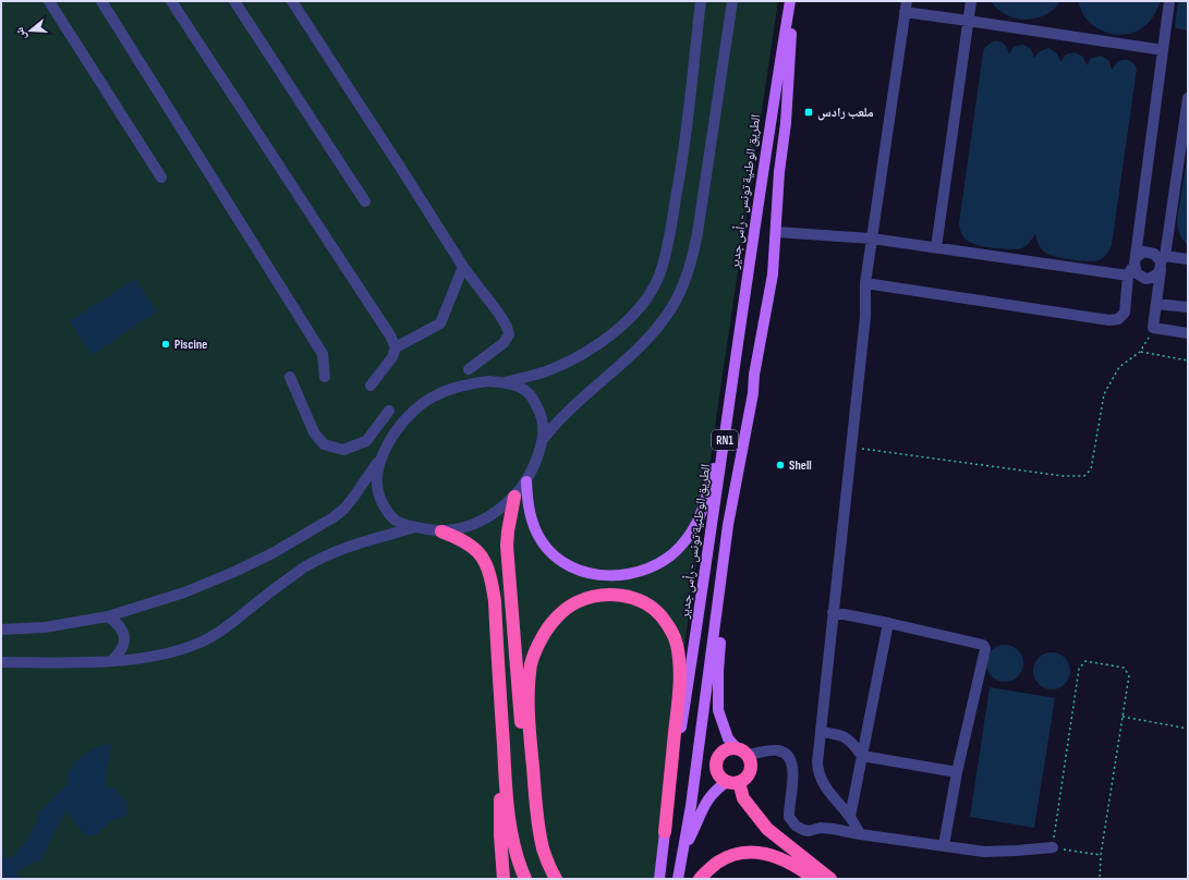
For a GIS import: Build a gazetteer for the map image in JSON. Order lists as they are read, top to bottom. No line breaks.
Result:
{"streets":{"main road":["الطريق الوطنية تونس - رأس جدير","RN1"]},"places":{"transit":["ملعب رادس"],"other":["Piscine","Shell"]},"north":"left"}
